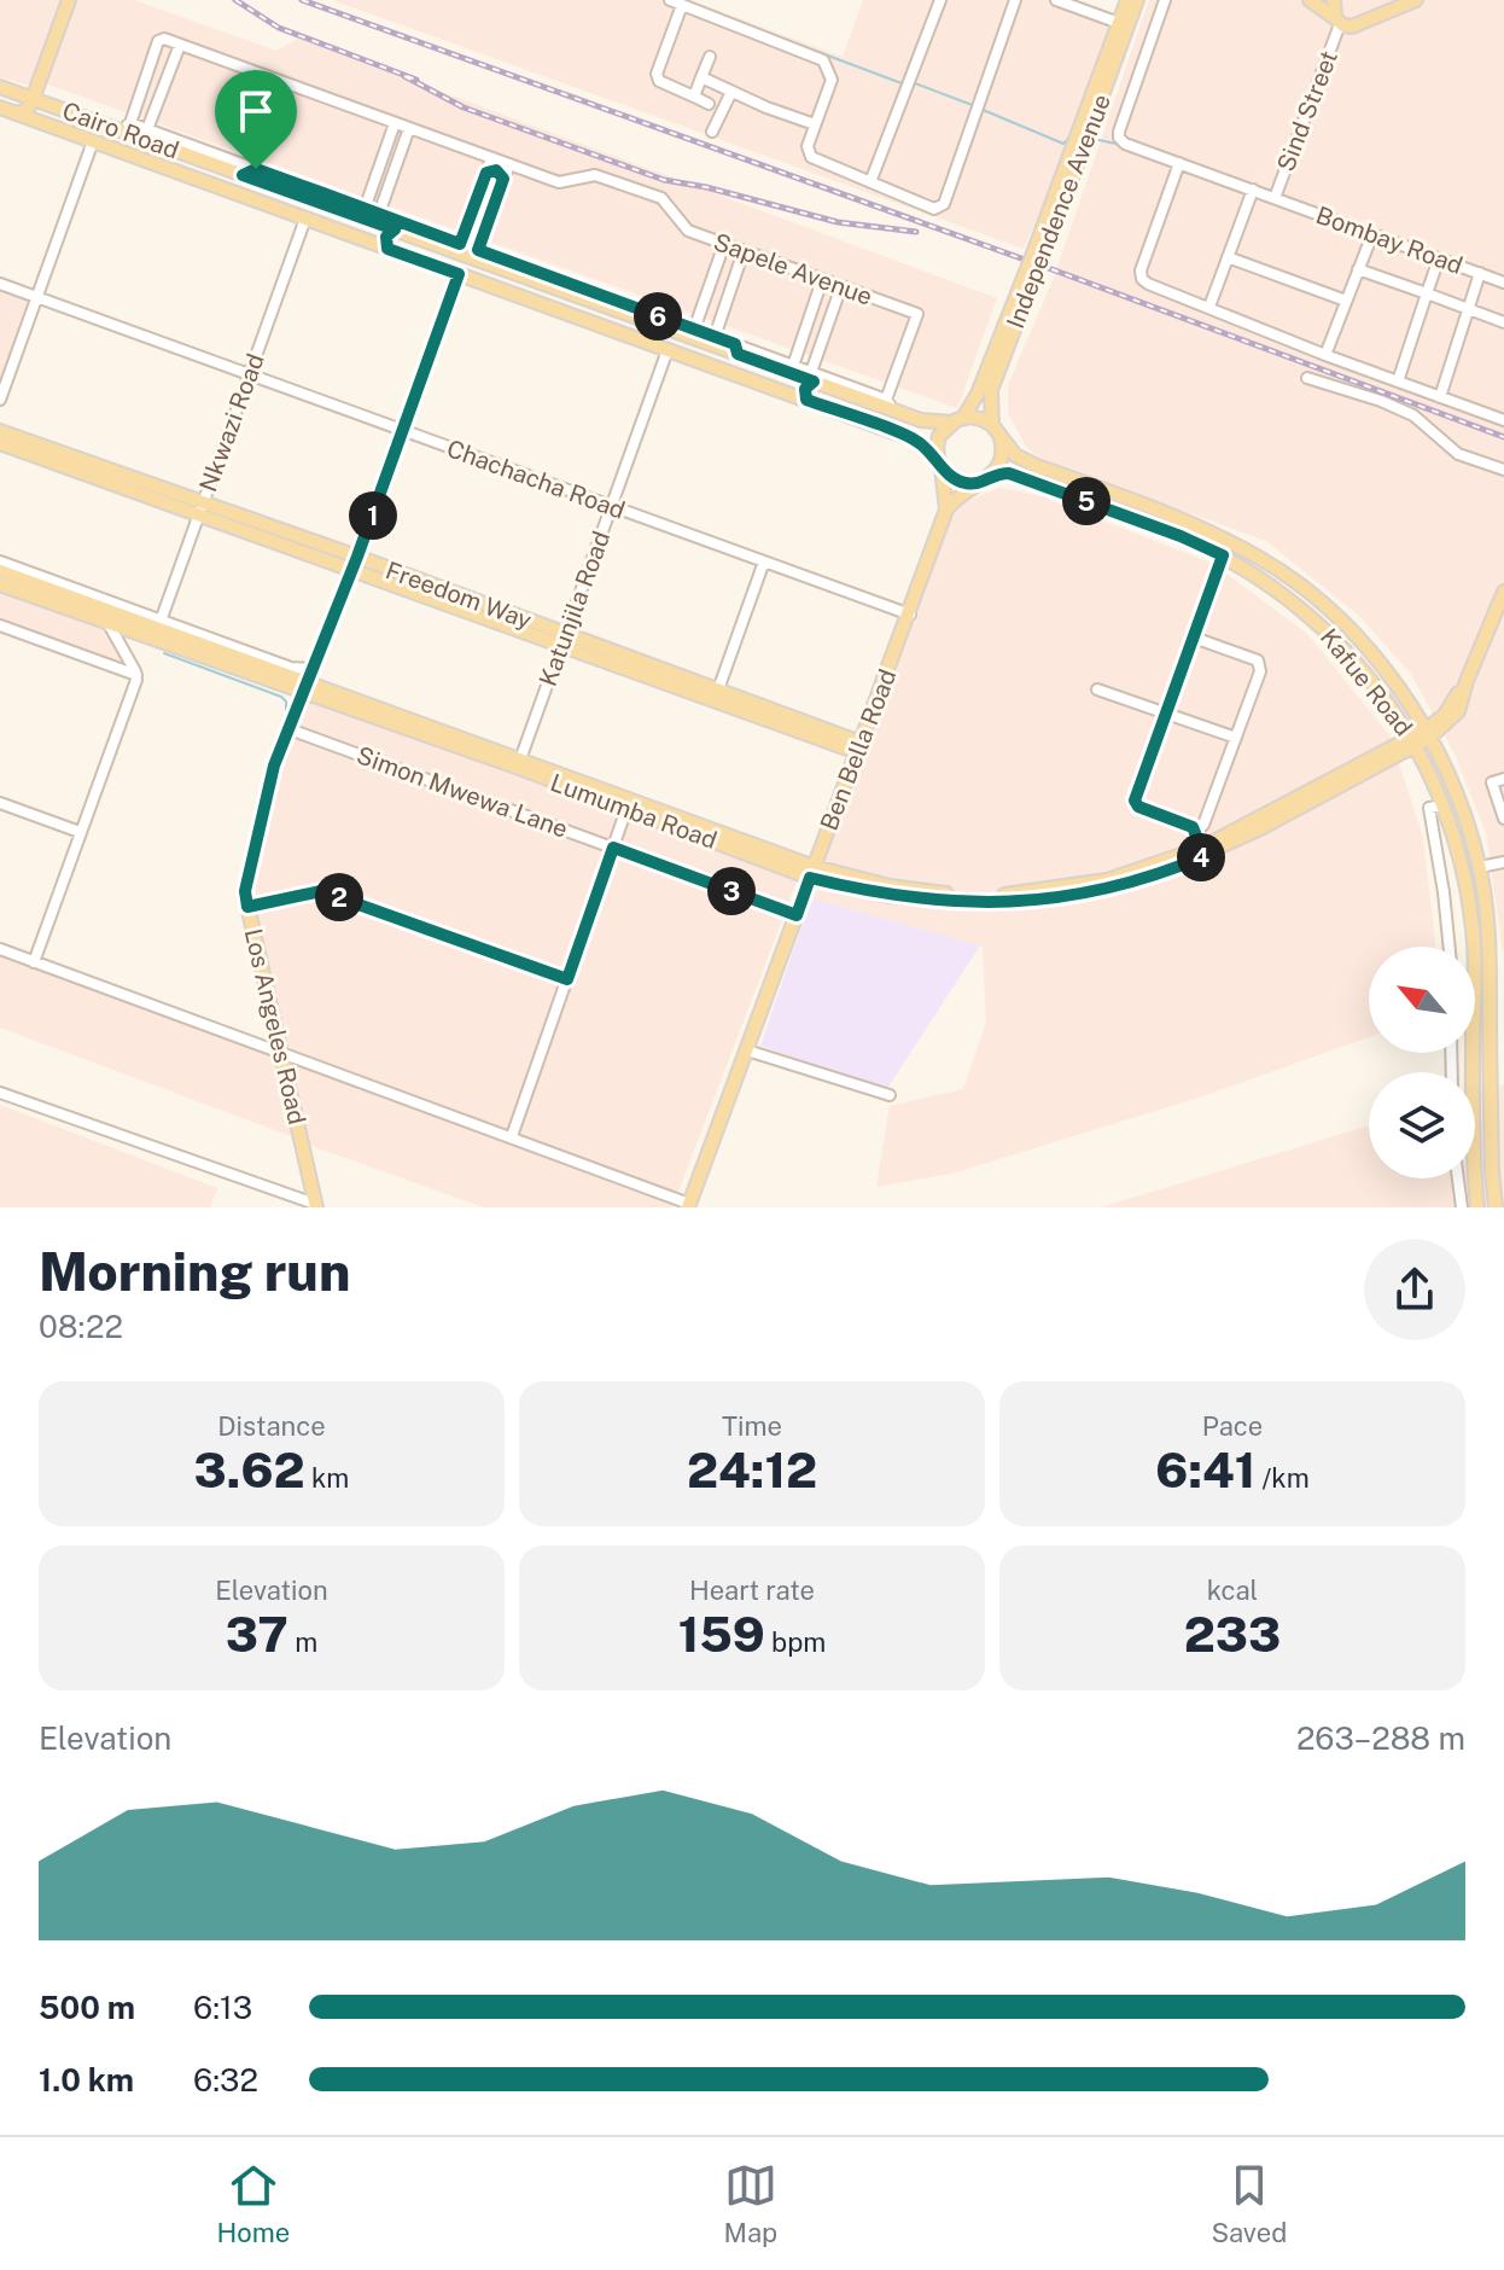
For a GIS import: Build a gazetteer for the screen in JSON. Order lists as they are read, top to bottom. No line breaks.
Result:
{"streets":{"main road":["Cairo Road","Independence Avenue","Freedom Way","Kafue Road","Ben Bella Road","Lumumba Road","Los Angeles Road"],"street":["Sind Street","Bombay Road","Sapele Avenue","Nkwazi Road","Chachacha Road","Katunjila Road","Simon Mwewa Lane"]},"crossings":[["Sind Street","Bombay Road"],["Cairo Road","Independence Avenue"],["Cairo Road","Nkwazi Road"],["Cairo Road","Katunjila Road"],["Cairo Road","Kafue Road"],["Cairo Road","Ben Bella Road"],["Independence Avenue","Kafue Road"],["Independence Avenue","Ben Bella Road"],["Nkwazi Road","Chachacha Road"],["Nkwazi Road","Freedom Way"],["Nkwazi Road","Lumumba Road"],["Chachacha Road","Katunjila Road"],["Chachacha Road","Ben Bella Road"],["Freedom Way","Katunjila Road"],["Freedom Way","Ben Bella Road"],["Katunjila Road","Lumumba Road"],["Kafue Road","Ben Bella Road"],["Kafue Road","Lumumba Road"],["Ben Bella Road","Simon Mwewa Lane"],["Ben Bella Road","Lumumba Road"],["Simon Mwewa Lane","Los Angeles Road"],["Lumumba Road","Los Angeles Road"]],"north":"top left","page":{"pins":["6","5","1","4","3","2"],"heading":["Morning run","08:22"],"stats":[["Distance","3.62 km"],["Time","24:12"],["Pace","6:41 /km"],["Elevation","37 m"],["Heart rate","159 bpm"],["kcal","233"]],"chart":["Elevation","263–288 m"],"list":[{"name":"500 m","note":"6:13"},{"name":"1.0 km","note":"6:32"}],"tabs":["Home","Map","Saved"]}}
